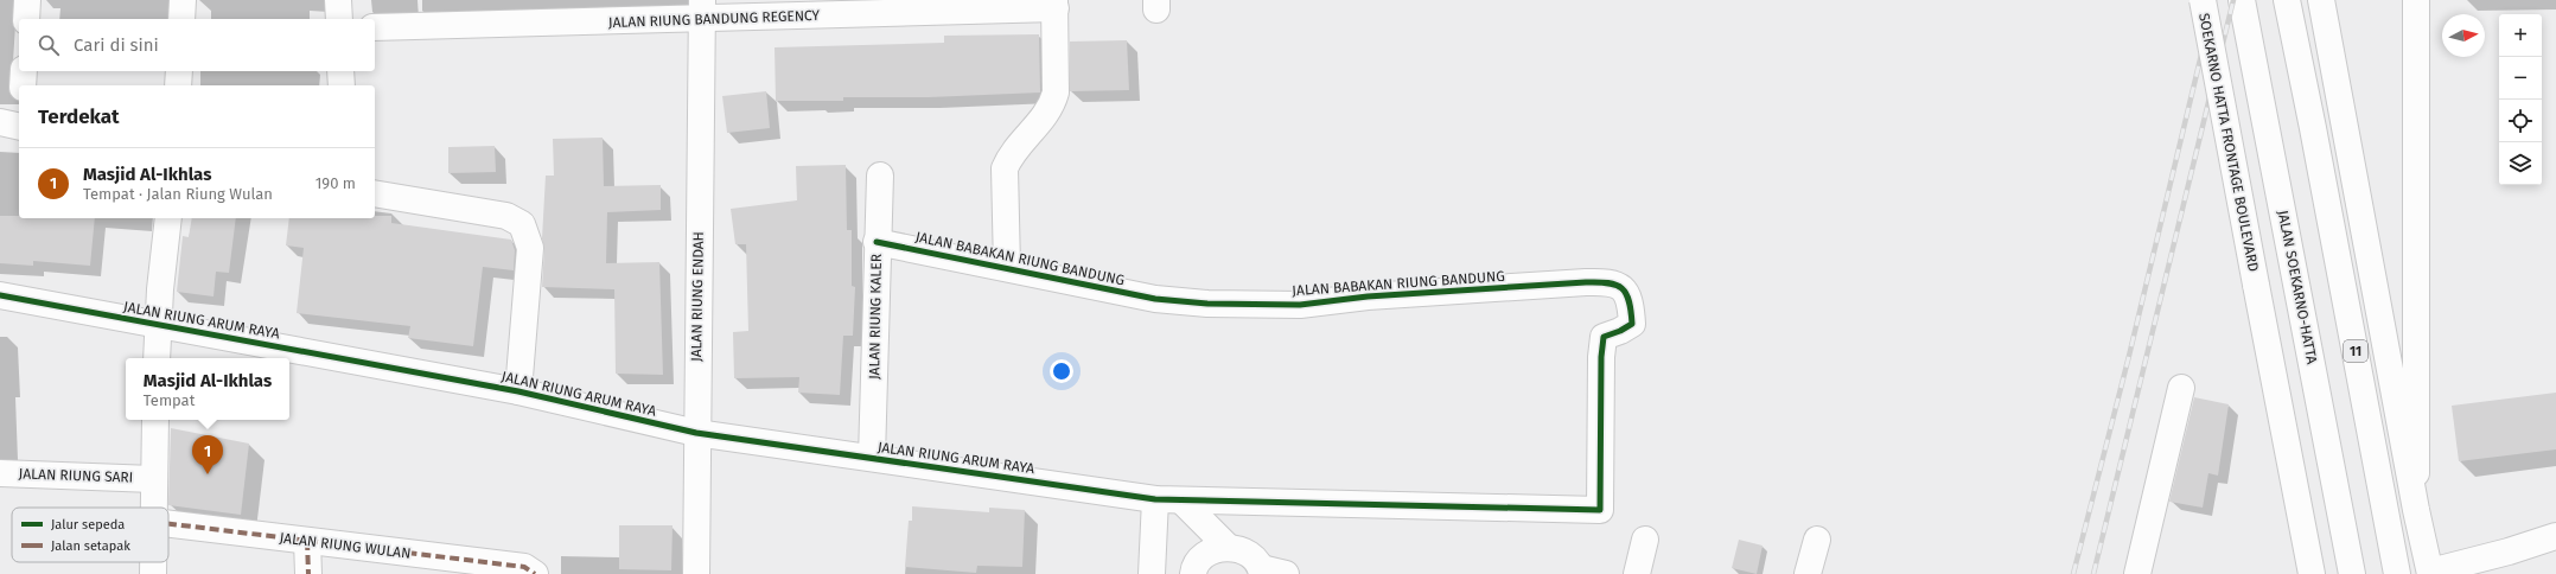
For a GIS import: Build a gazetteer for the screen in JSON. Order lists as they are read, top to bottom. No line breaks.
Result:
{"streets":{"main road":["JALAN RIUNG BANDUNG REGENCY","SOEKARNO HATTA FRONTAGE BOULEVARD","JALAN BABAKAN RIUNG BANDUNG","JALAN SOEKARNO-HATTA","JALAN RIUNG ENDAH","JALAN RIUNG KALER","JALAN RIUNG ARUM RAYA","11","JALAN RIUNG SARI","JALAN RIUNG WULAN"]},"crossings":[["JALAN RIUNG BANDUNG REGENCY","JALAN RIUNG ENDAH"],["JALAN BABAKAN RIUNG BANDUNG","JALAN RIUNG KALER"],["JALAN BABAKAN RIUNG BANDUNG","JALAN RIUNG ARUM RAYA"],["JALAN RIUNG ENDAH","JALAN RIUNG ARUM RAYA"],["JALAN RIUNG KALER","JALAN RIUNG ARUM RAYA"]],"legend":["Jalur sepeda","Jalan setapak"],"north":"right","page":{"map_buttons":["+","−"],"search":"Cari di sini","heading":"Terdekat","list":[{"mark":"1","name":"Masjid Al-Ikhlas","note":"Tempat · Jalan Riung Wulan","value":"190 m"}],"popup":["Masjid Al-Ikhlas","Tempat"],"pins":"1"}}
